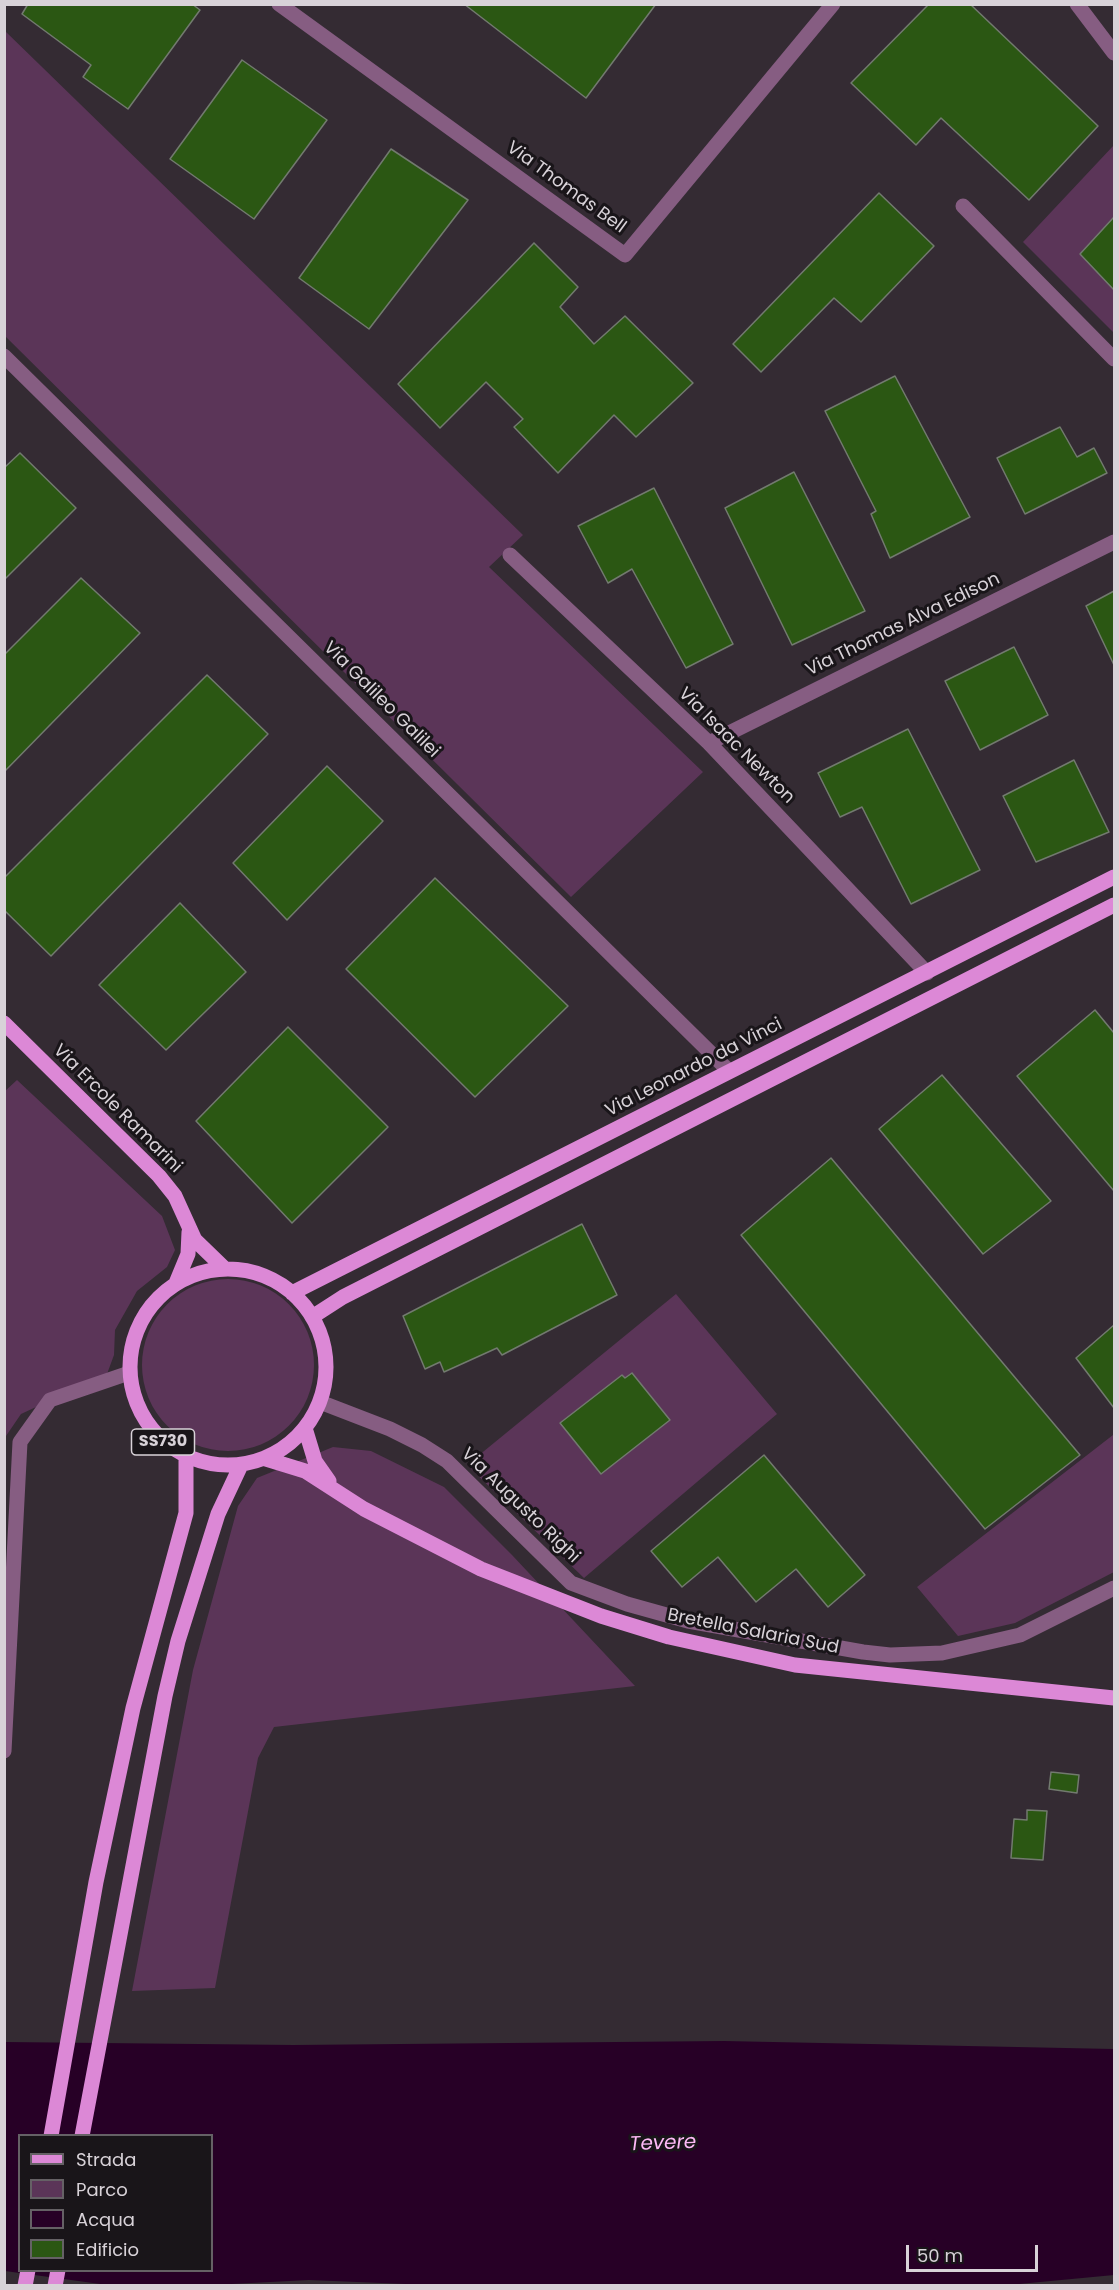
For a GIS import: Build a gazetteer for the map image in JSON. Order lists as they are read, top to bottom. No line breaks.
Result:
{"streets":{"main road":["Via Leonardo da Vinci","Via Ercole Ramarini","SS730","Bretella Salaria Sud"],"street":["Via Thomas Bell","Via Thomas Alva Edison","Via Galileo Galilei","Via Isaac Newton","Via Augusto Righi"]},"crossings":[["Via Thomas Alva Edison","Via Isaac Newton"],["Via Galileo Galilei","Via Leonardo da Vinci"],["Via Isaac Newton","Via Leonardo da Vinci"],["Via Leonardo da Vinci","Via Ercole Ramarini"],["Via Leonardo da Vinci","SS730"],["Via Leonardo da Vinci","Via Augusto Righi"],["Via Leonardo da Vinci","Bretella Salaria Sud"],["Via Ercole Ramarini","SS730"],["Via Ercole Ramarini","Via Augusto Righi"],["Via Ercole Ramarini","Bretella Salaria Sud"],["SS730","Via Augusto Righi"],["SS730","Bretella Salaria Sud"],["Via Augusto Righi","Bretella Salaria Sud"]],"water":["Tevere"],"legend":["Strada","Parco","Acqua","Edificio"],"scale_bar":"50 m"}
